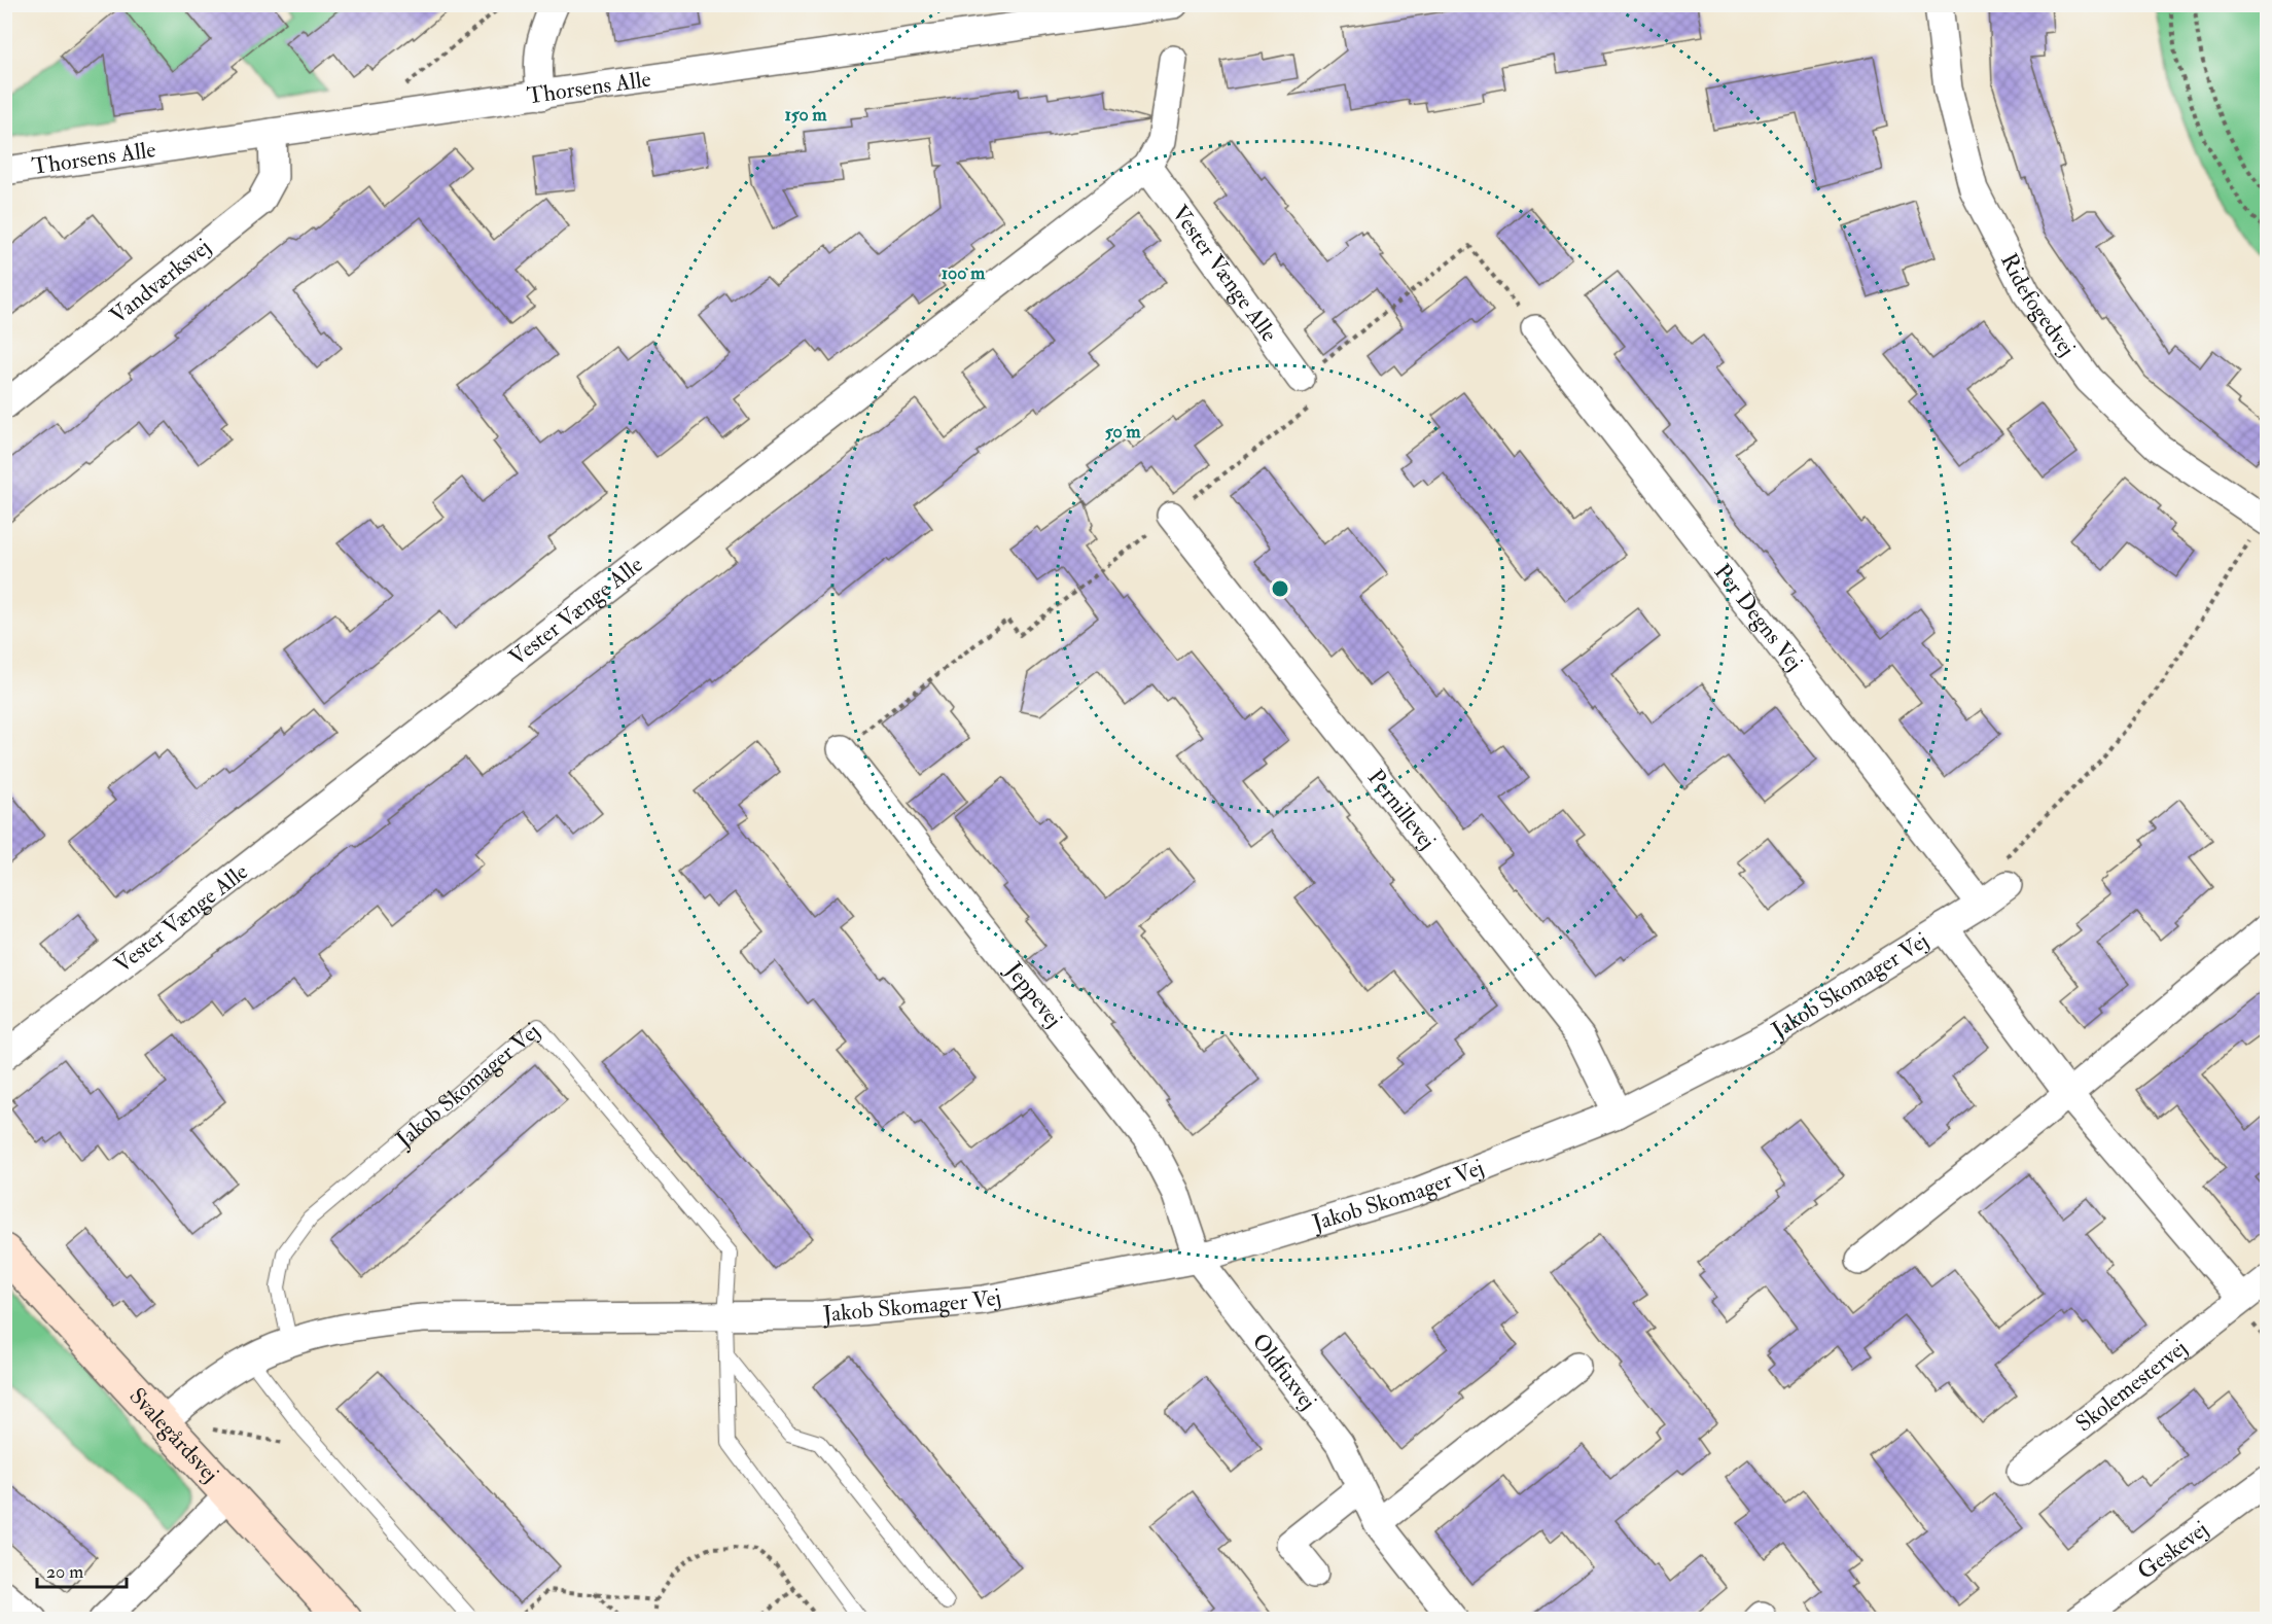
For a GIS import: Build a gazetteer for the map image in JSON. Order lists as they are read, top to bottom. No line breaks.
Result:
{"streets":{"street":["Thorsens Alle","Vester Vænge Alle","Vandværksvej","Ridefogedvej","Per Degns Vej","Pernillevej","Jakob Skomager Vej","Jeppevej","Oldfuxvej","Skolemestervej","Svalegårdsvej","Geskevej"]},"crossings":[["Thorsens Alle","Vandværksvej"],["Per Degns Vej","Jakob Skomager Vej"],["Pernillevej","Jakob Skomager Vej"],["Jakob Skomager Vej","Jeppevej"],["Jakob Skomager Vej","Oldfuxvej"],["Jakob Skomager Vej","Svalegårdsvej"],["Jeppevej","Oldfuxvej"]],"scale_bar":"20 m","rings":["150 m","100 m","50 m"]}
